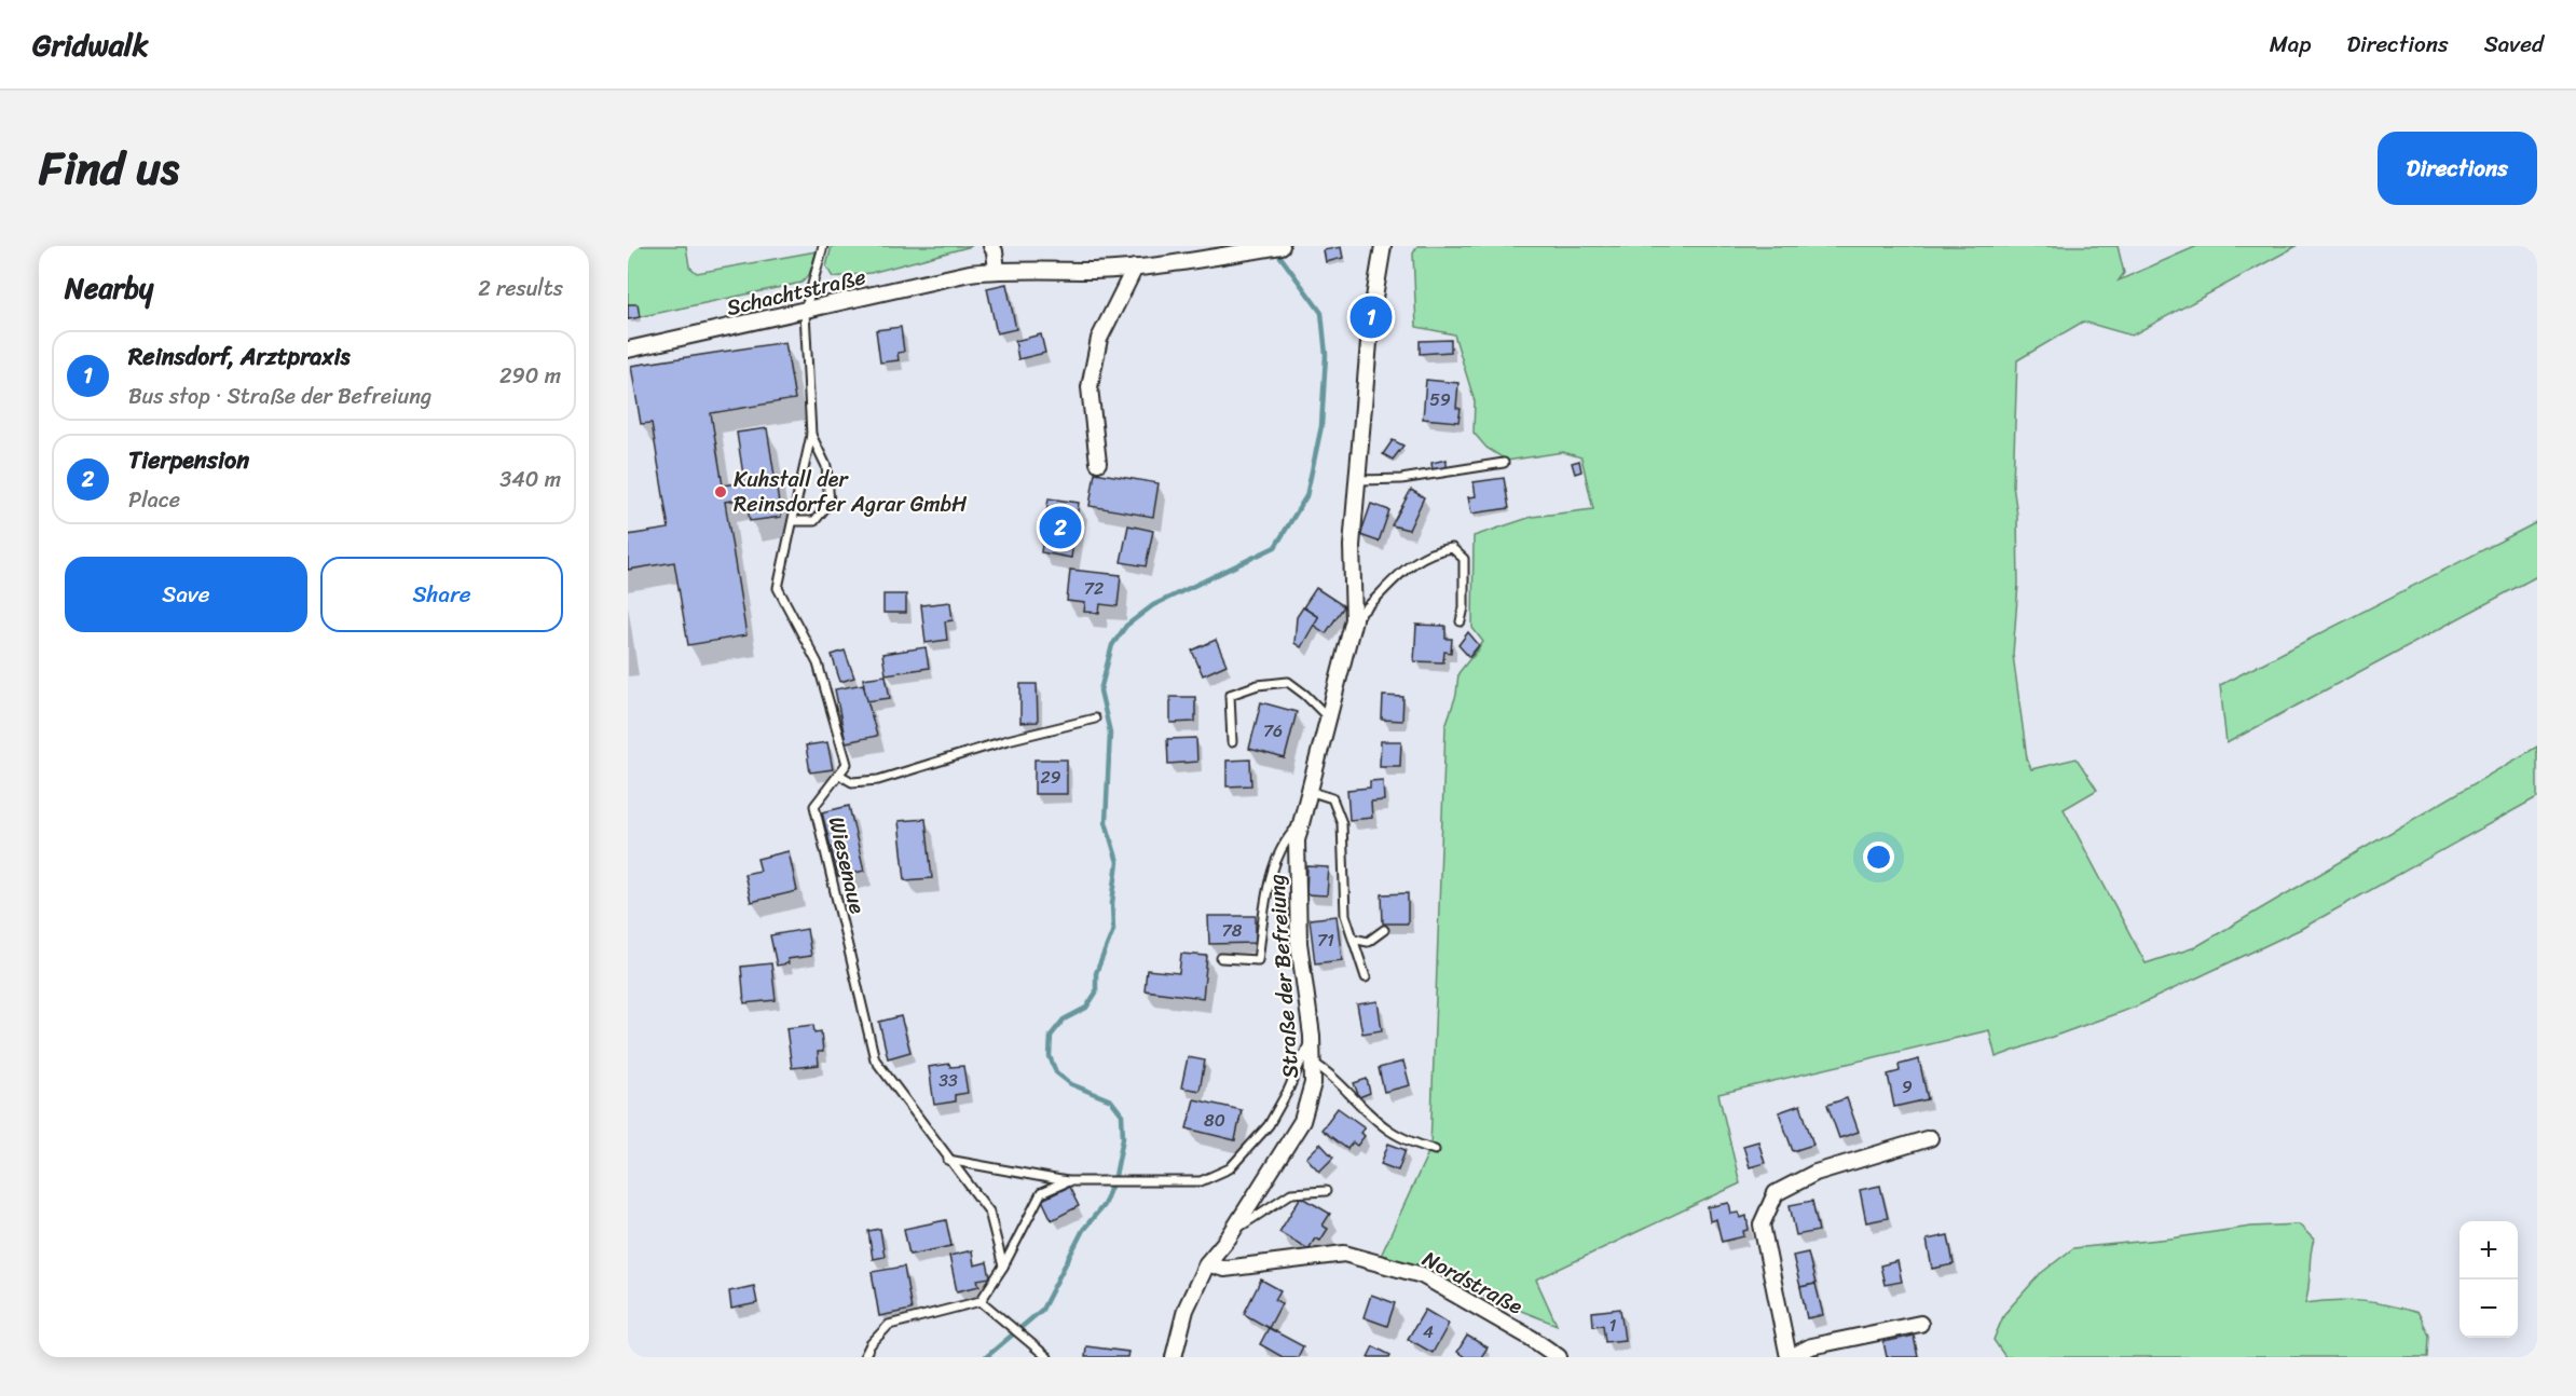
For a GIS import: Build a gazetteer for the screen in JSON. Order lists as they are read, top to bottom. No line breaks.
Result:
{"streets":{"street":["Schachtstraße","Straße der Befreiung","Nordstraße"],"lane":["Wiesenaue"]},"crossings":[["Straße der Befreiung","Nordstraße"]],"places":["Kuhstall der Reinsdorfer Agrar GmbH"],"house_numbers":["59","72","76","29","78","71","33","9","80","1","4"],"page":{"header":"Gridwalk","nav":["Map","Directions","Saved"],"title":"Find us","buttons":["Directions",["Save","Share"]],"heading":["Nearby","2 results"],"pins":["1","2"],"list":[{"mark":"1","name":"Reinsdorf, Arztpraxis","note":"Bus stop · Straße der Befreiung","value":"290 m"},{"mark":"2","name":"Tierpension","note":"Place","value":"340 m"}],"map_buttons":["+","−"]}}
